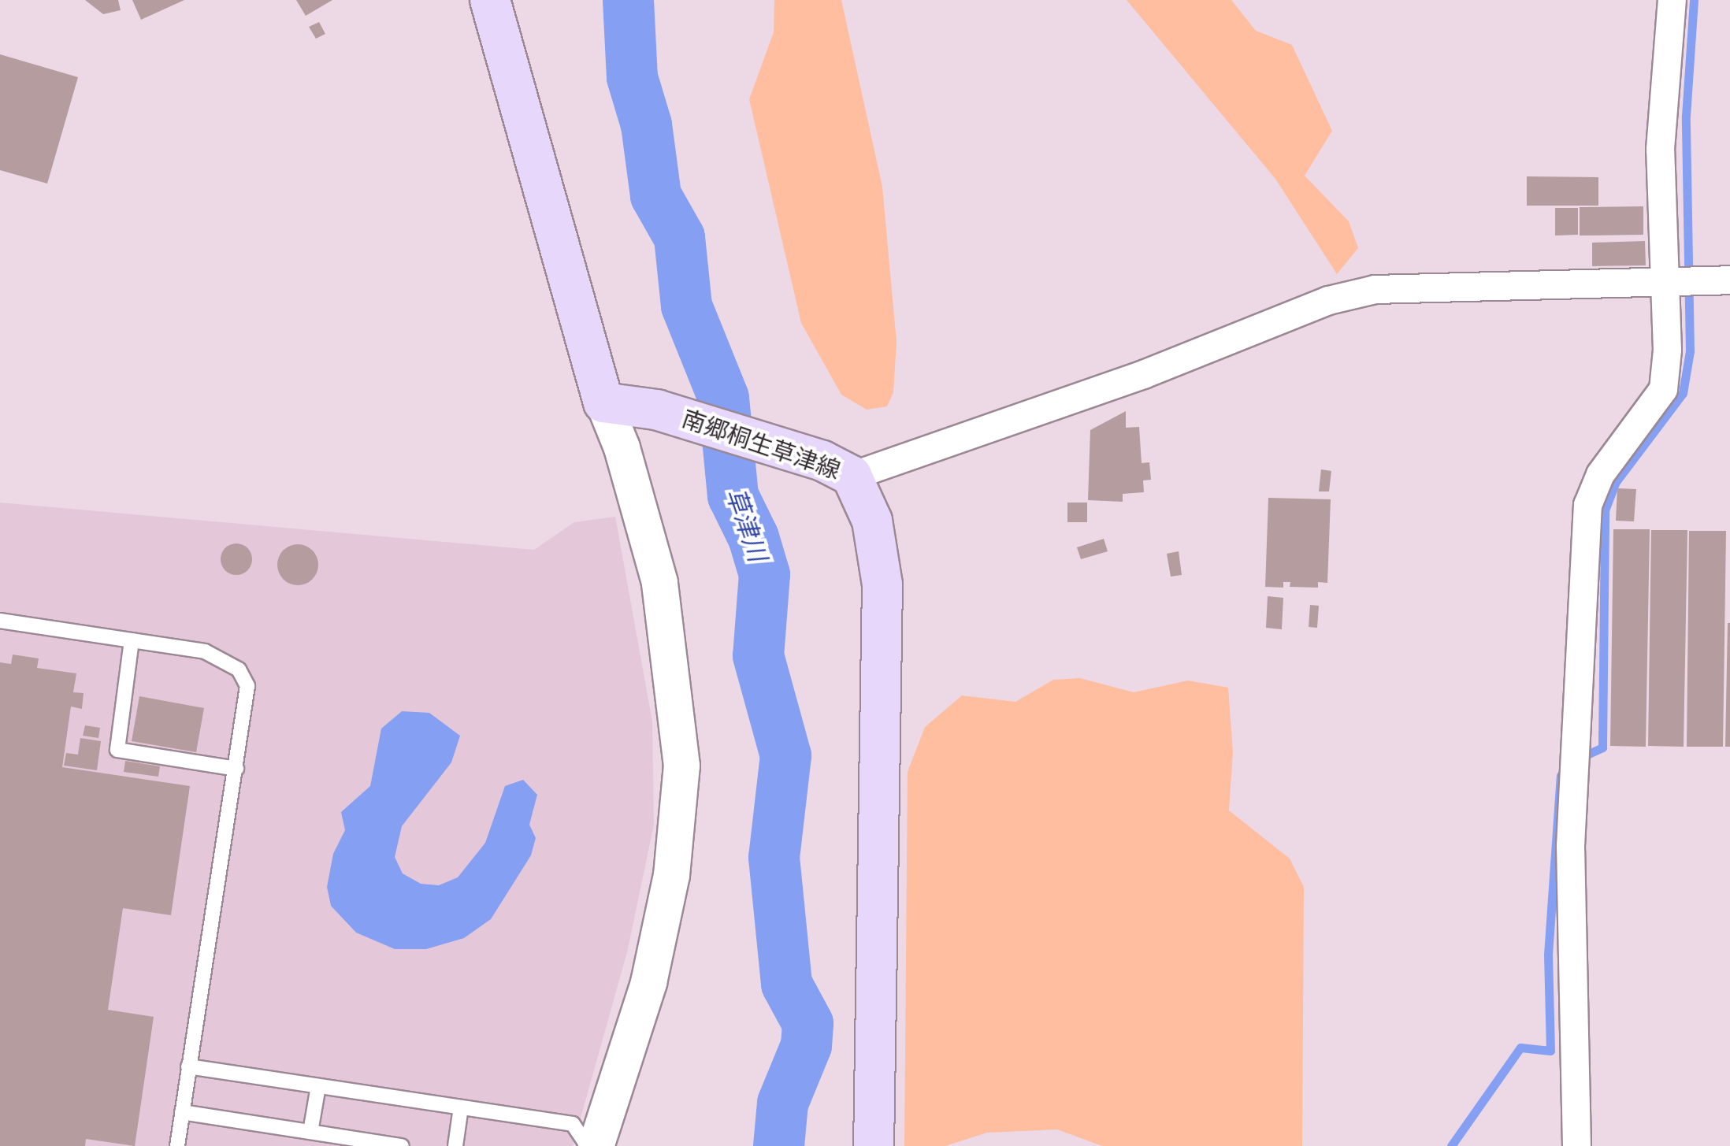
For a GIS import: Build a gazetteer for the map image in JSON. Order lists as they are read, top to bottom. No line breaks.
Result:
{"streets":{"main road":["南郷桐生草津線"]},"water":["草津川"]}
